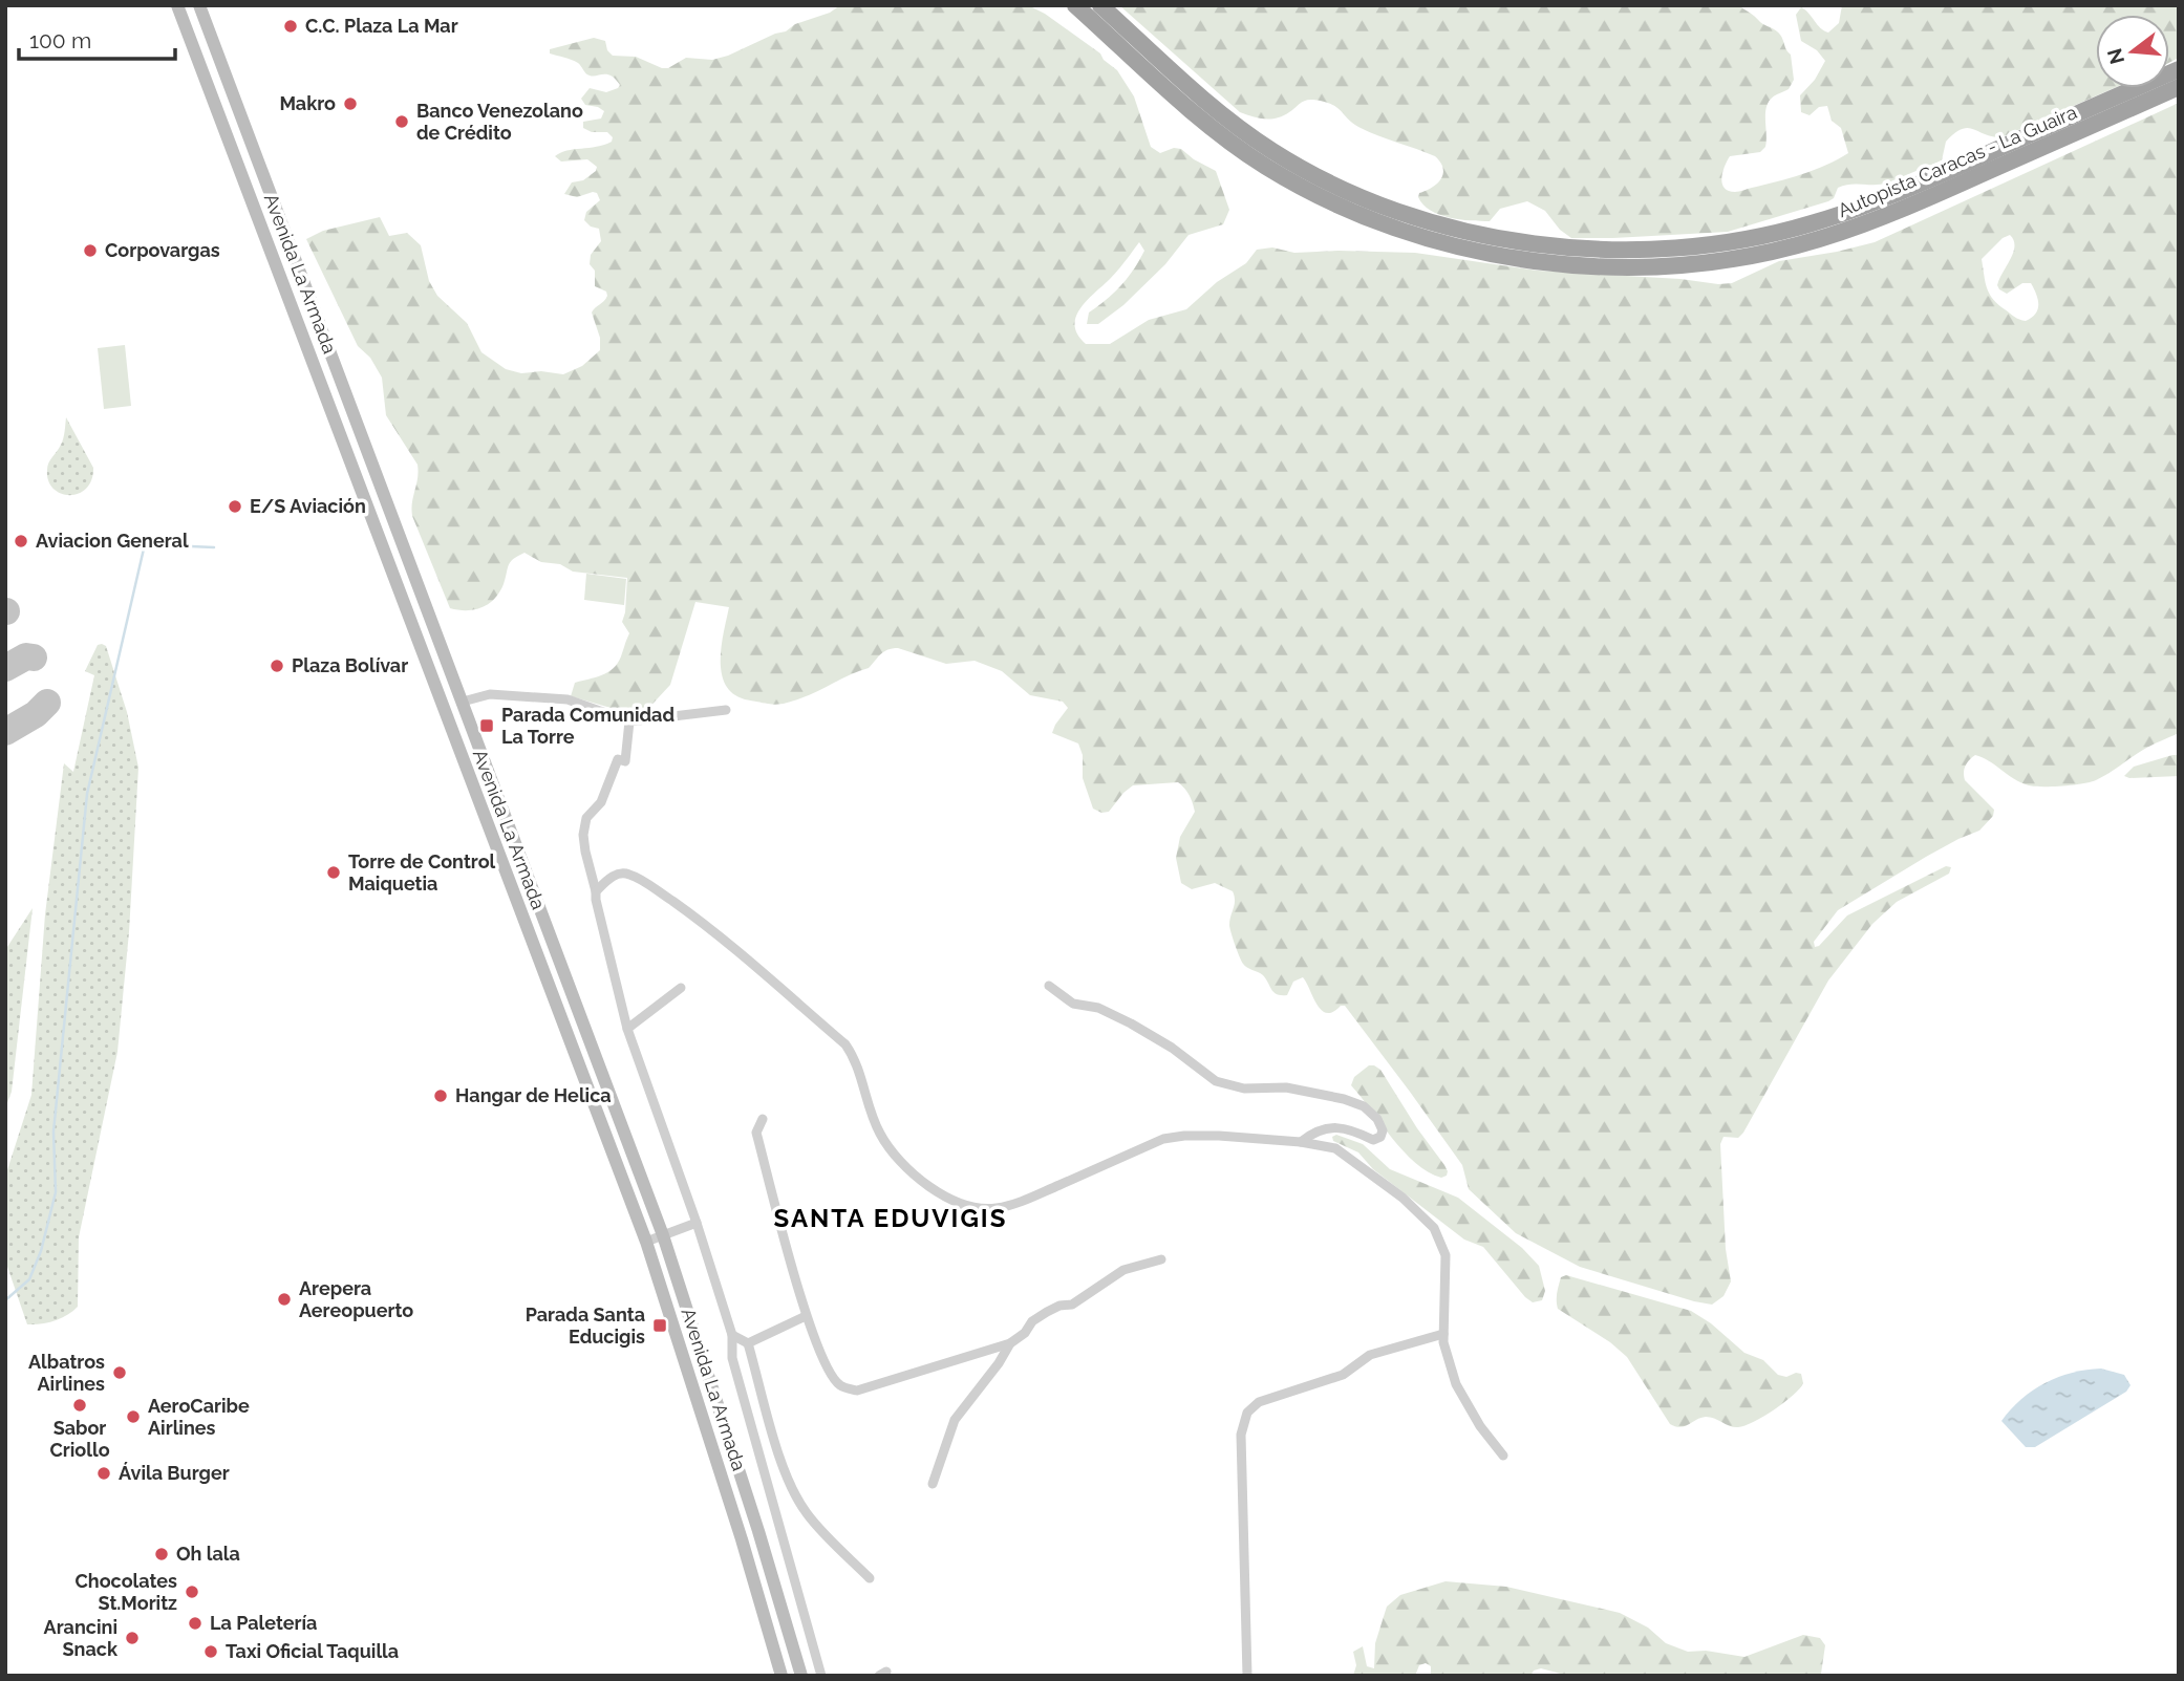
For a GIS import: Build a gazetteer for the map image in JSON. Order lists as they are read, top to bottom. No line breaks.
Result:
{"streets":{"highway":["Autopista Caracas - La Guaira"],"main road":["Avenida La Armada"]},"districts":["SANTA EDUVIGIS"],"places":{"other":["C.C. Plaza La Mar","Makro","Banco Venezolano de Crédito","Corpovargas","E/S Aviación","Aviacion General","Plaza Bolívar","Torre de Control Maiquetia","Hangar de Helica","Arepera Aereopuerto","Albatros Airlines","Sabor Criollo","AeroCaribe Airlines","Ávila Burger","Oh lala","Chocolates St.Moritz","La Paletería","Arancini Snack","Taxi Oficial Taquilla"],"transit":["Parada Comunidad La Torre","Parada Santa Educigis"]},"scale_bar":"100 m","north":"left"}
